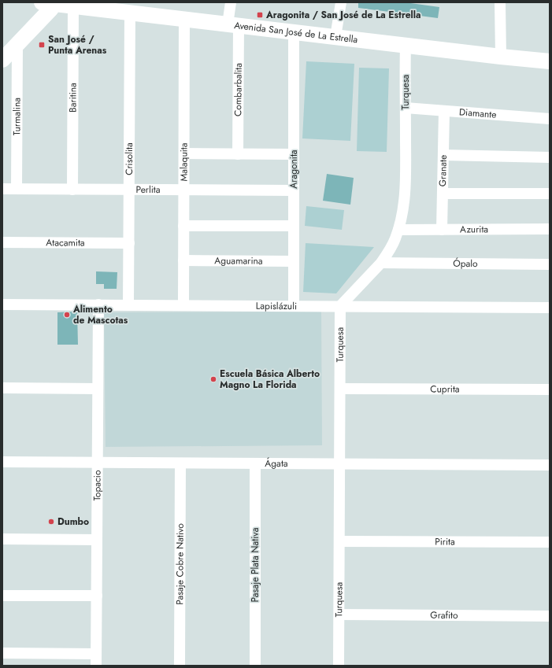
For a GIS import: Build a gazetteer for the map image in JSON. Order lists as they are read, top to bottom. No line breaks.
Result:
{"streets":{"main road":["Avenida San José de La Estrella"],"street":["Combarbalita","Turquesa","Baritina","Diamante","Turmalina","Crisolita","Malaquita","Aragonita","Granate","Perlita","Azurita","Atacamita","Aguamarina","Ópalo","Lapislázuli","Cuprita","Ágata","Topacio","Pirita","Pasaje Cobre Nativo","Pasaje Plata Nativa","Grafito"]},"crossings":[["Avenida San José de La Estrella","Combarbalita"],["Avenida San José de La Estrella","Turquesa"],["Avenida San José de La Estrella","Baritina"],["Avenida San José de La Estrella","Crisolita"],["Avenida San José de La Estrella","Malaquita"],["Avenida San José de La Estrella","Aragonita"],["Turquesa","Diamante"],["Turquesa","Azurita"],["Turquesa","Ópalo"],["Turquesa","Lapislázuli"],["Turquesa","Cuprita"],["Turquesa","Ágata"],["Turquesa","Pirita"],["Turquesa","Grafito"],["Baritina","Perlita"],["Diamante","Granate"],["Turmalina","Perlita"],["Crisolita","Perlita"],["Crisolita","Atacamita"],["Crisolita","Lapislázuli"],["Malaquita","Perlita"],["Malaquita","Aguamarina"],["Malaquita","Lapislázuli"],["Aragonita","Perlita"],["Aragonita","Aguamarina"],["Aragonita","Lapislázuli"],["Granate","Azurita"],["Lapislázuli","Topacio"],["Ágata","Topacio"],["Ágata","Pasaje Cobre Nativo"],["Ágata","Pasaje Plata Nativa"]],"places":{"transit":["Aragonita / San José de La Estrella","San José / Punta Arenas"],"other":["Alimento de Mascotas","Escuela Básica Alberto Magno La Florida","Dumbo"]}}
